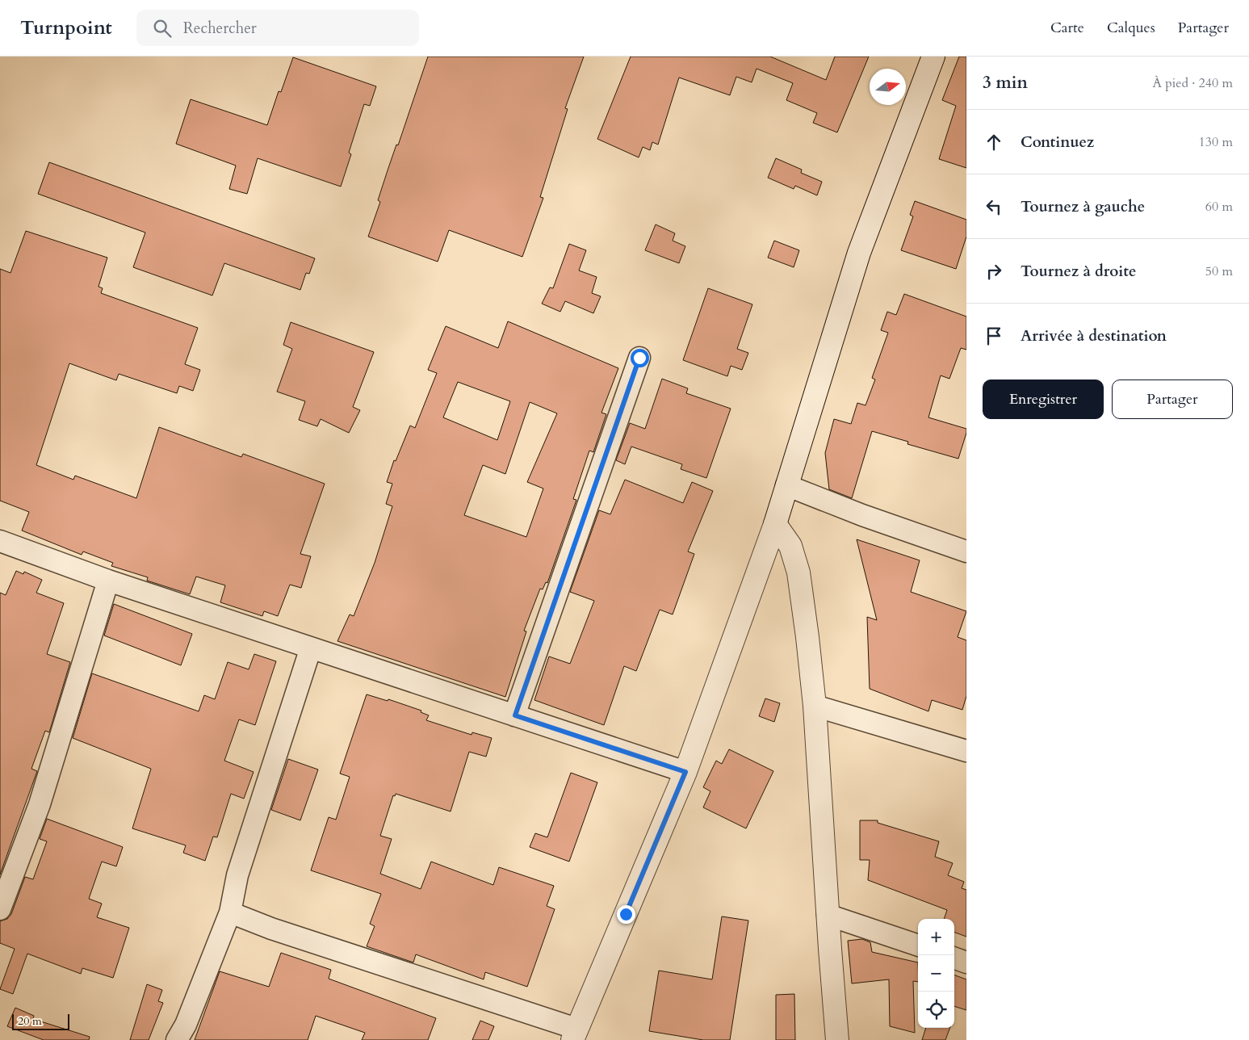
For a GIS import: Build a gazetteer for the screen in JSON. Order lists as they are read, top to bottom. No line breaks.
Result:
{"scale_bar":"20 m","north":"right","page":{"header":"Turnpoint","search":"Rechercher","nav":["Carte","Calques","Partager"],"heading":["3 min","À pied · 240 m"],"list":[["Continuez","130 m"],["Tournez à gauche","60 m"],["Tournez à droite","50 m"],"Arrivée à destination"],"buttons":["Enregistrer","Partager"],"map_buttons":["+","−"],"scale":"20 m"}}
